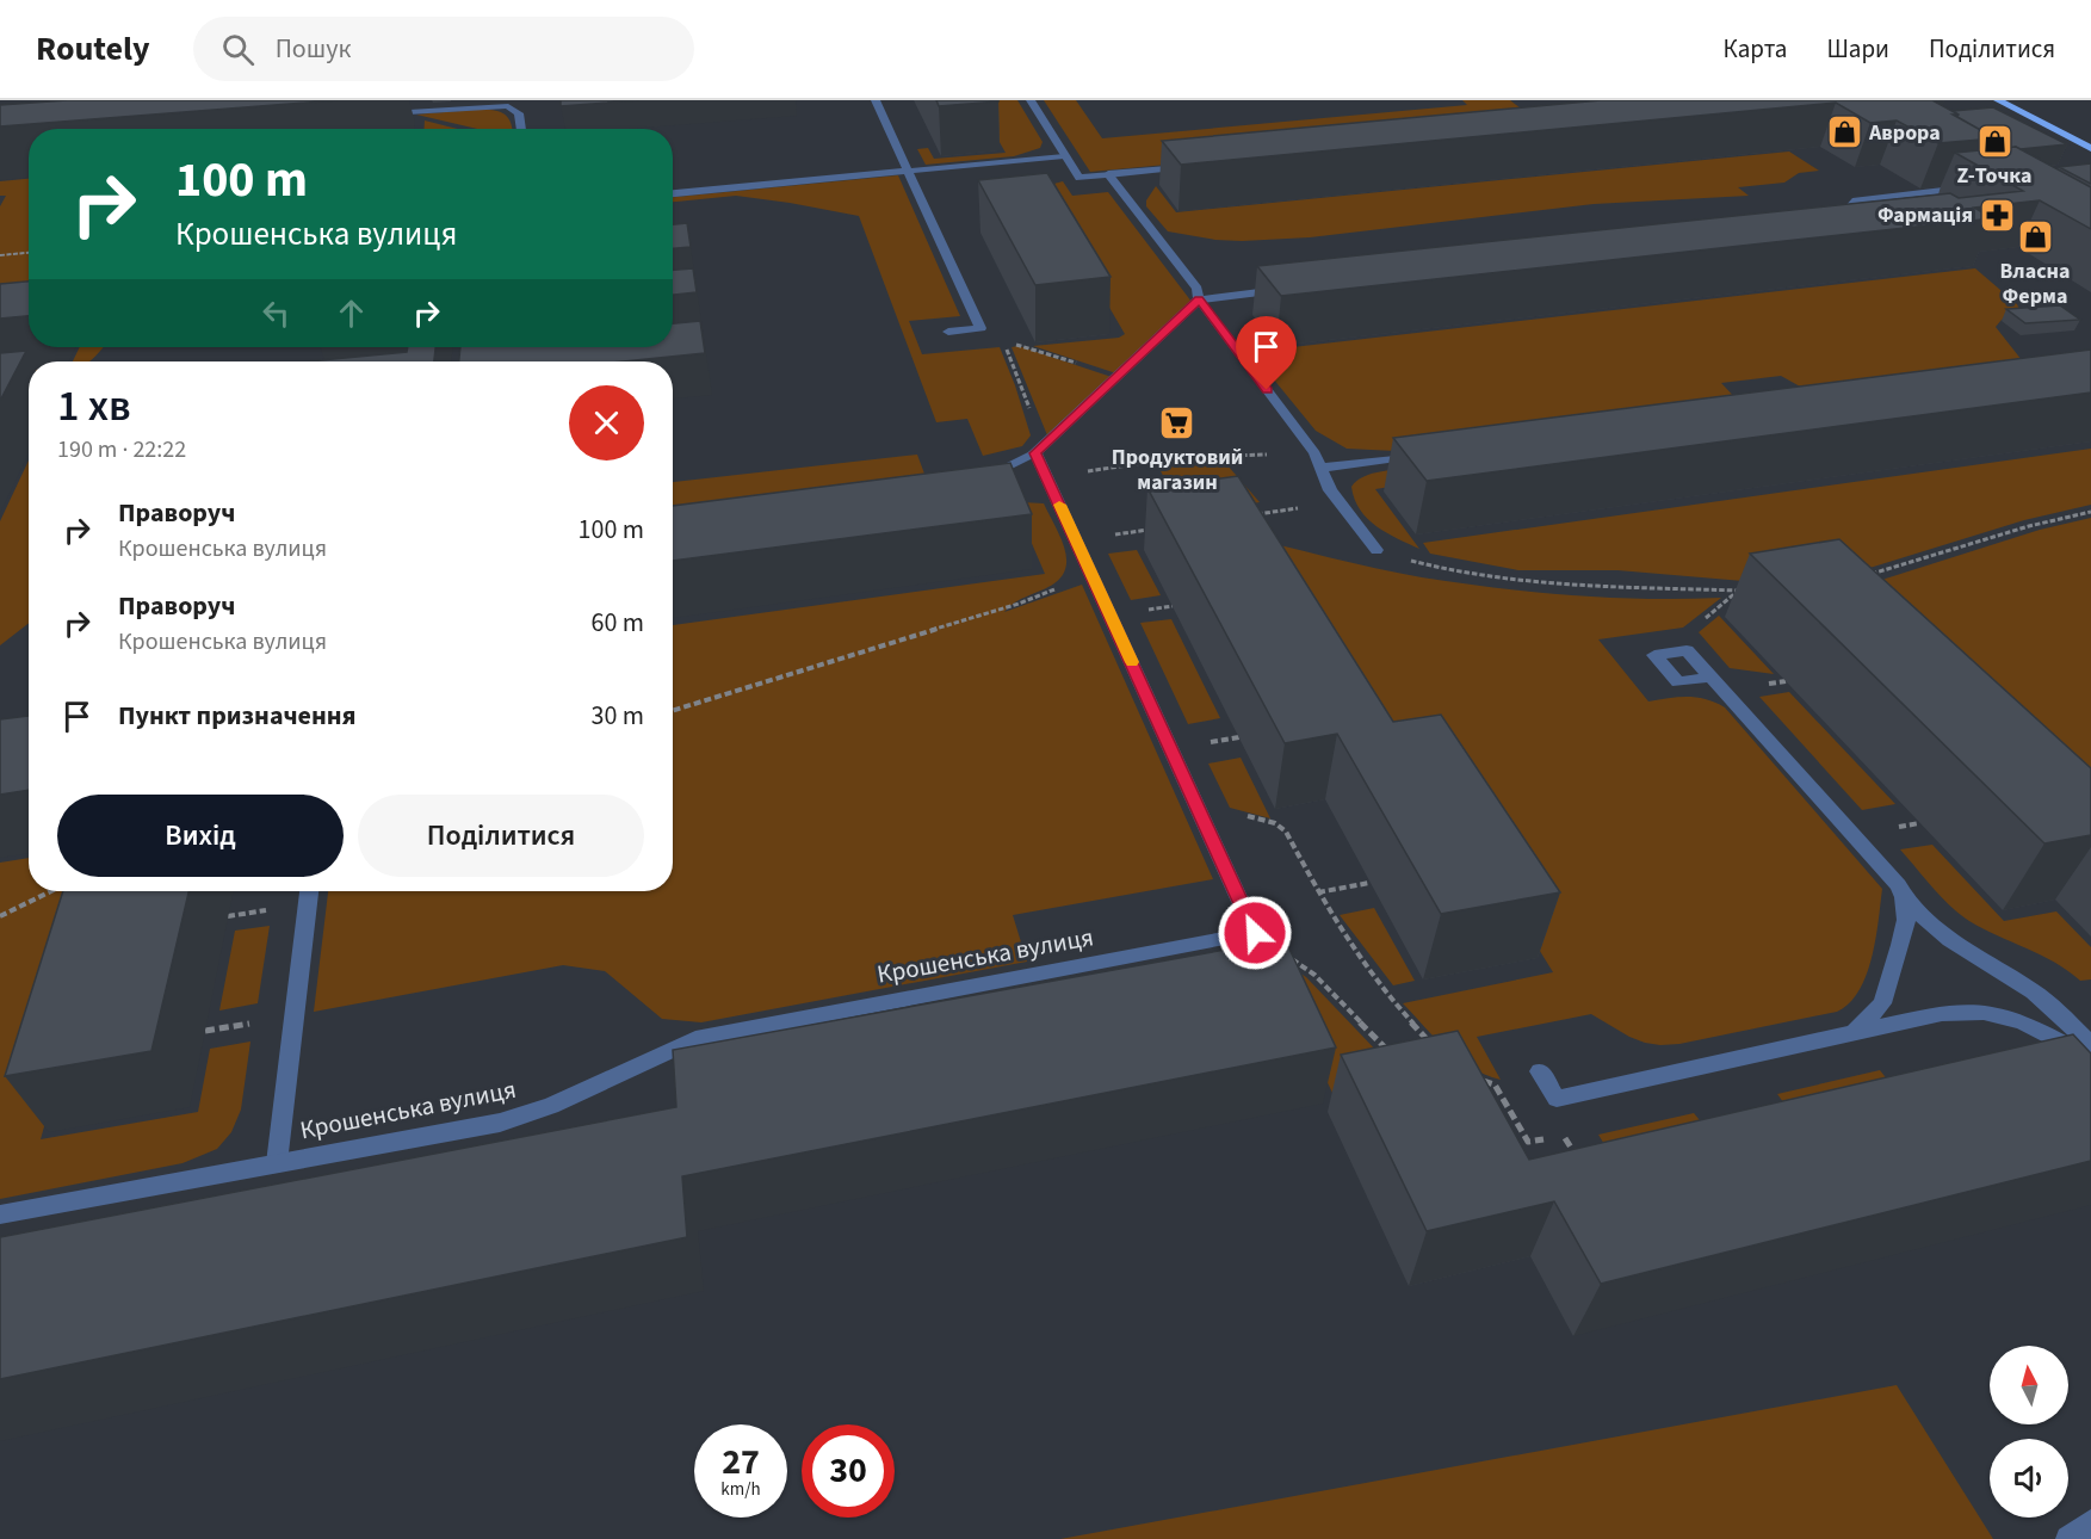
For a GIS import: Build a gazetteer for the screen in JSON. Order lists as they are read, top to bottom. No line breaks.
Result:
{"streets":{"street":["Крошенська вулиця"]},"places":{"shop":["Аврора","Z-Точка","Власна Ферма"],"pharmacy":["Фармація"],"supermarket":["Продуктовий магазин"]},"north":"top","page":{"header":"Routely","search":"Пошук","nav":["Карта","Шари","Поділитися"],"turn":["100 m","Крошенська вулиця"],"heading":["1 хв","190 m · 22:22"],"list":[{"name":"Праворуч","note":"Крошенська вулиця","value":"100 m"},{"name":"Праворуч","note":"Крошенська вулиця","value":"60 m"},{"name":"Пункт призначення","value":"30 m"}],"buttons":["Вихід","Поділитися"],"speed":"27 km/h","limit":"30"}}
